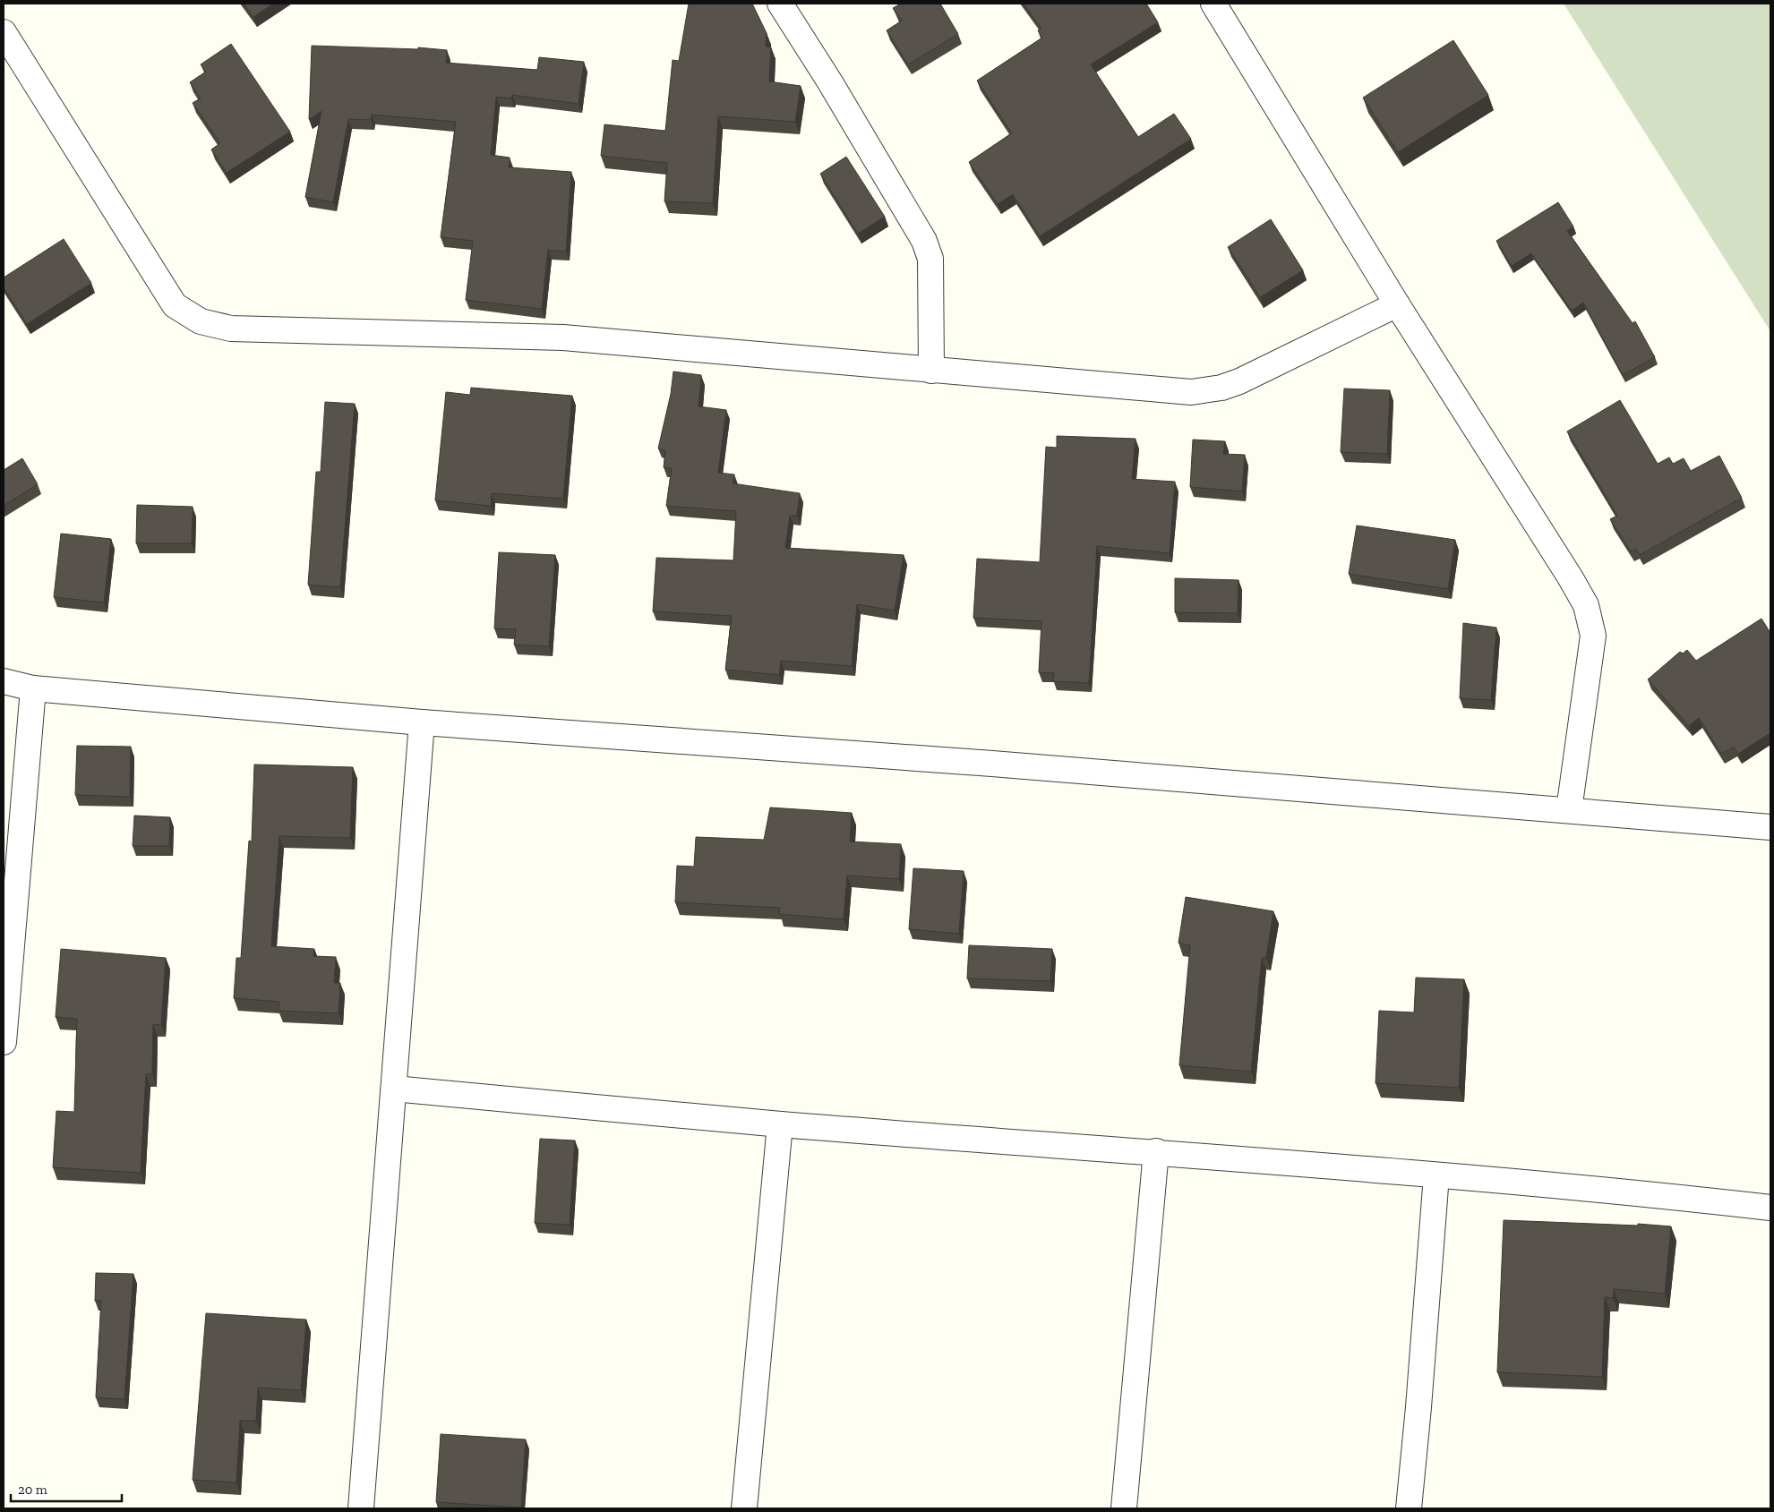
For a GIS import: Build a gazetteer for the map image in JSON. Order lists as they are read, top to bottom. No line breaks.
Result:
{"scale_bar":"20 m"}
